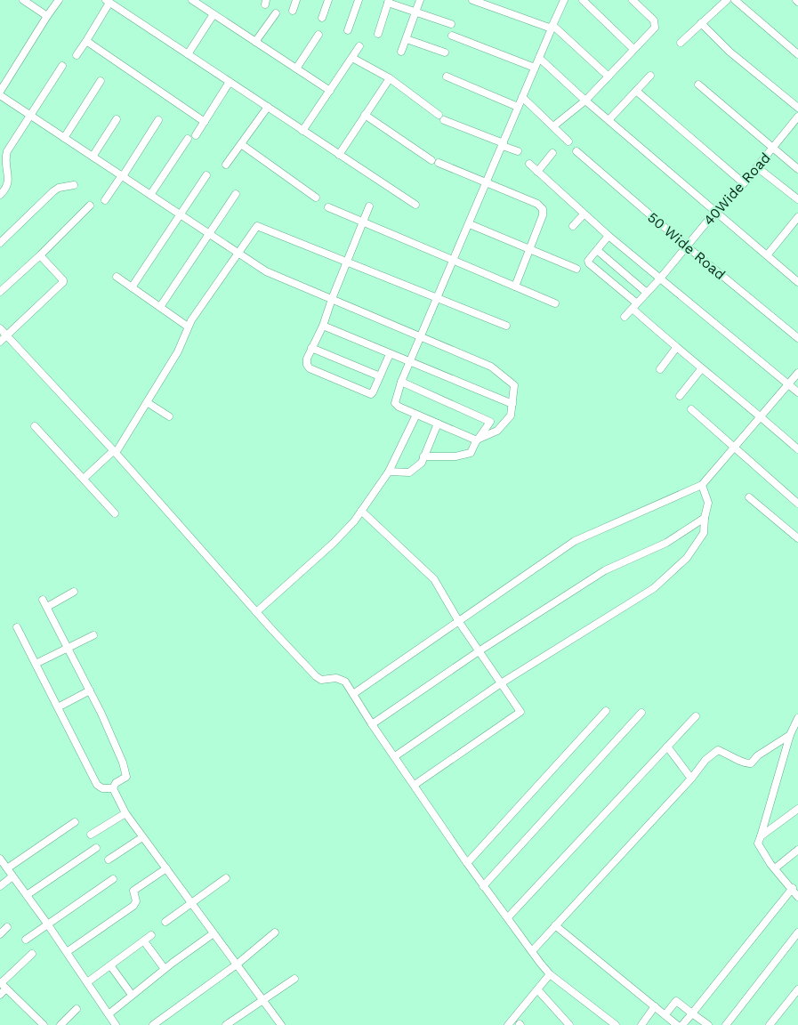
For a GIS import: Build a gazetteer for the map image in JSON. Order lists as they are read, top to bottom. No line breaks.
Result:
{"streets":{"street":["40Wide Road","50 Wide Road"]},"crossings":[["40Wide Road","50 Wide Road"]]}
